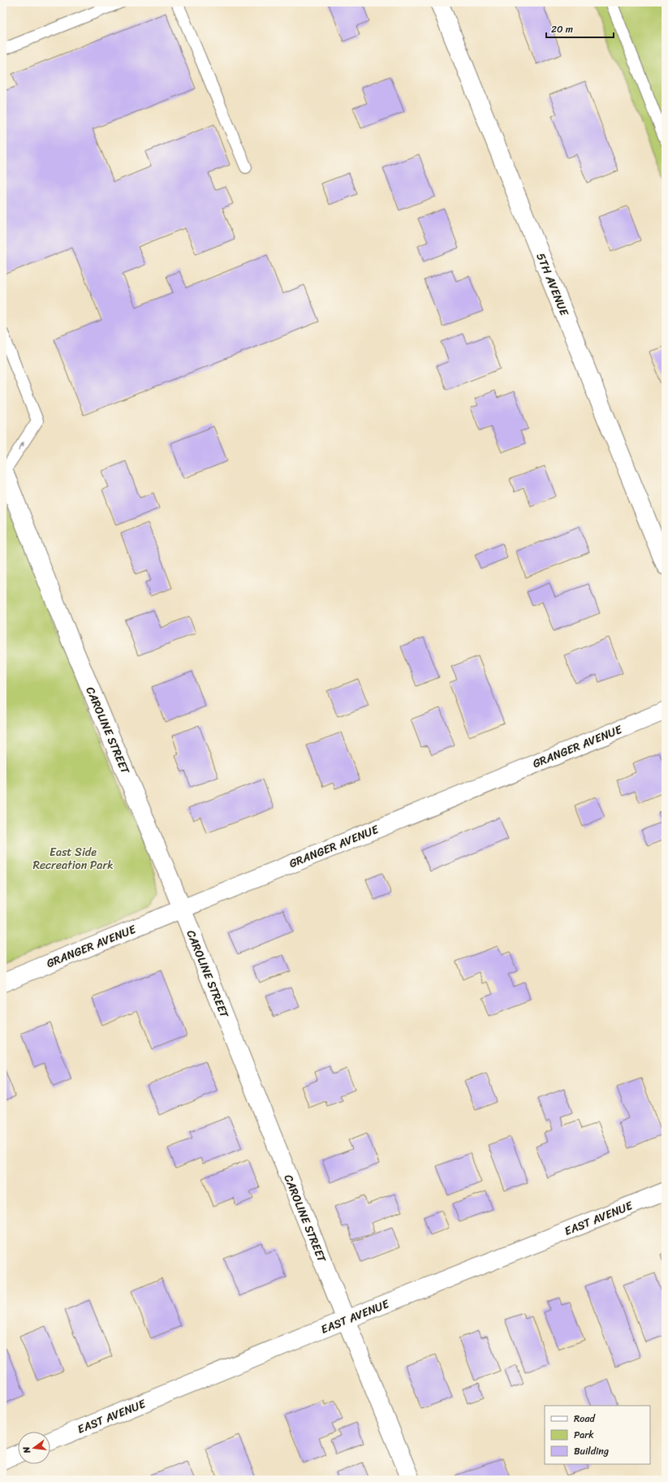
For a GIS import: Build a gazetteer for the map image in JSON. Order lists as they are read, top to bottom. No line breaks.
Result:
{"streets":{"street":["5TH AVENUE","CAROLINE STREET","GRANGER AVENUE","EAST AVENUE"]},"crossings":[["CAROLINE STREET","GRANGER AVENUE"],["CAROLINE STREET","EAST AVENUE"]],"parks":["East Side Recreation Park"],"legend":["Road","Park","Building"],"scale_bar":"20 m","north":"left"}
